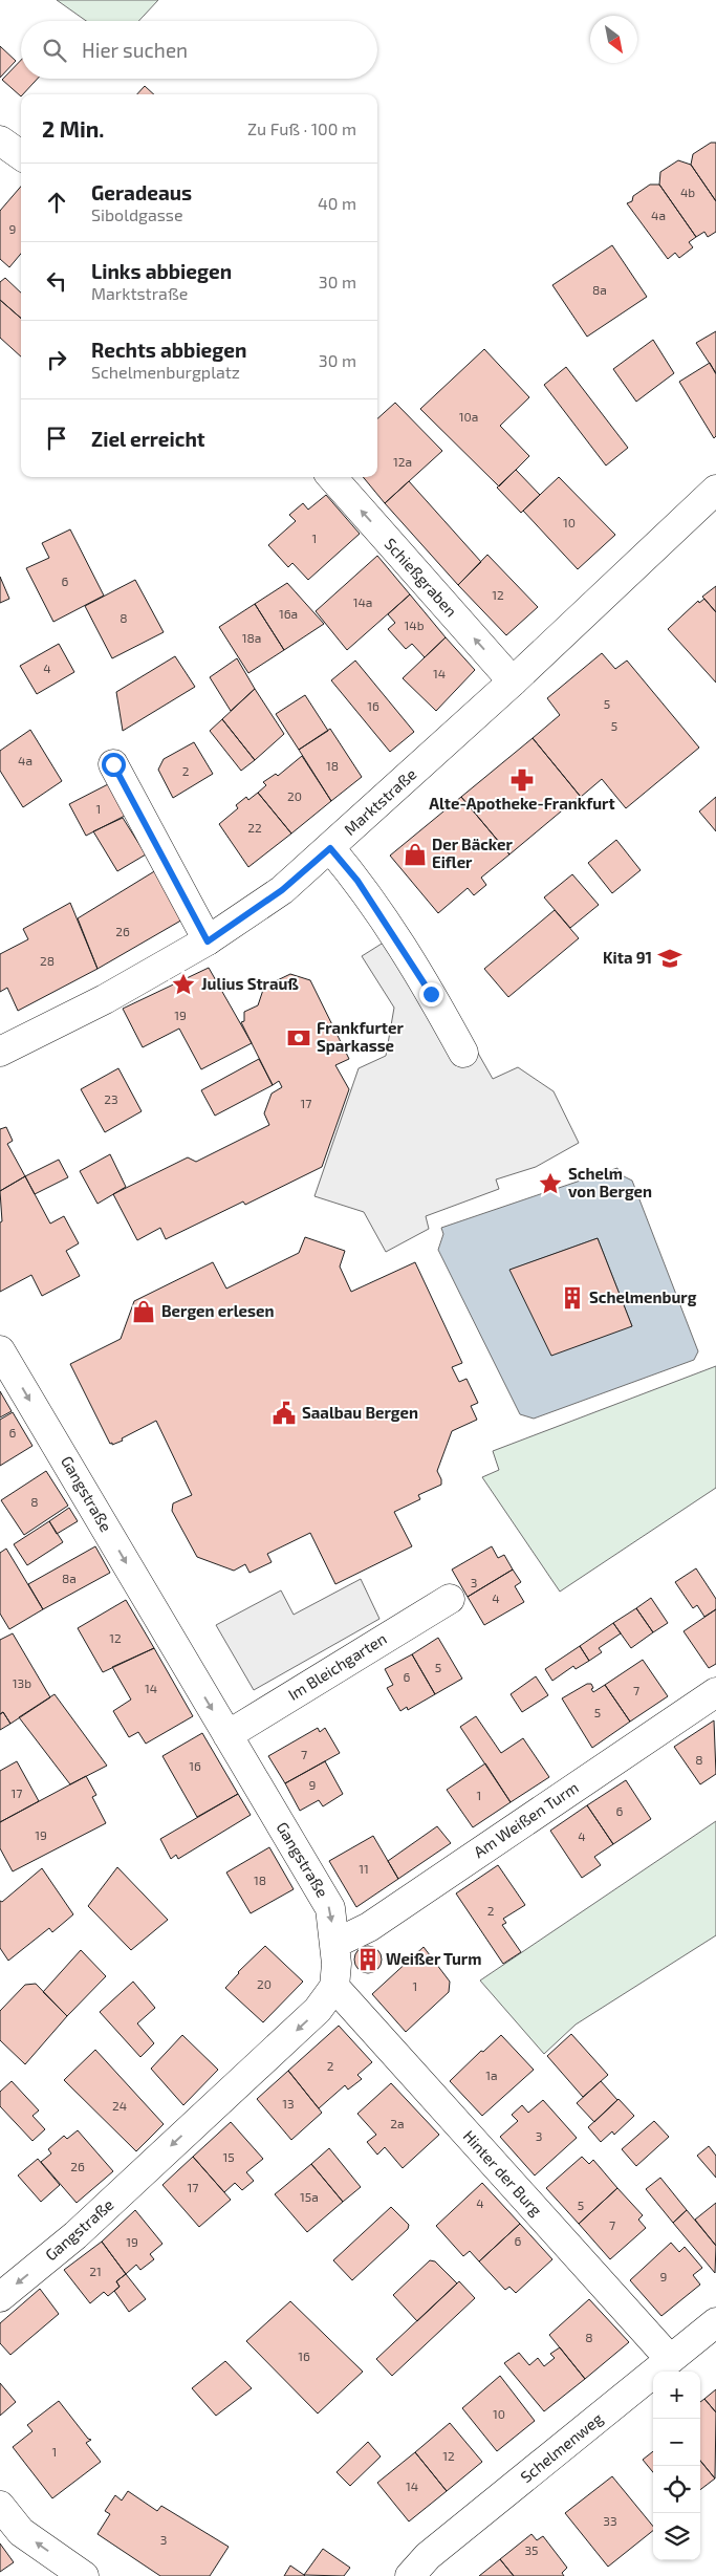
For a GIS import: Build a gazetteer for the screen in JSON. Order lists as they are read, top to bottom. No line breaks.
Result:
{"streets":{"street":["Schießgraben","Marktstraße","Gangstraße","Im Bleichgarten","Am Weißen Turm","Hinter der Burg","Schelmenweg"]},"crossings":[["Schießgraben","Marktstraße"],["Gangstraße","Im Bleichgarten"],["Gangstraße","Am Weißen Turm"],["Gangstraße","Hinter der Burg"],["Hinter der Burg","Schelmenweg"]],"one_way":["Schießgraben"],"places":{"pharmacy":["Alte-Apotheke-Frankfurt"],"shop":["Der Bäcker Eifler","Bergen erlesen"],"school or university":["Kita 91"],"place":["Julius Strauß","Schelm von Bergen"],"bank":["Frankfurter Sparkasse"],"building":["Schelmenburg","Weißer Turm"],"public building":["Saalbau Bergen"]},"house_numbers":["4b","4a","9","8a","10a","12a","10","1","6","12","14a","16a","8","14b","18a","4","14","5","16","5","4a","18","2","20","1","22","26","28","19","23","17","6","8","8a","3","4","12","5","6","13b","14","7","5","7","8","16","9","17","1","6","19","4","11","18","2","20","1","2","1a","13","24","2a","3","15","26","17","15a","4","5","7","6","19","21","9","8","16","10","1","12","14","33","3","35"],"north":"bottom right","page":{"search":"Hier suchen","heading":["2 Min.","Zu Fuß · 100 m"],"list":[["Geradeaus","Siboldgasse","40 m"],["Links abbiegen","Marktstraße","30 m"],["Rechts abbiegen","Schelmenburgplatz","30 m"],"Ziel erreicht"],"map_buttons":["+","−"]}}
